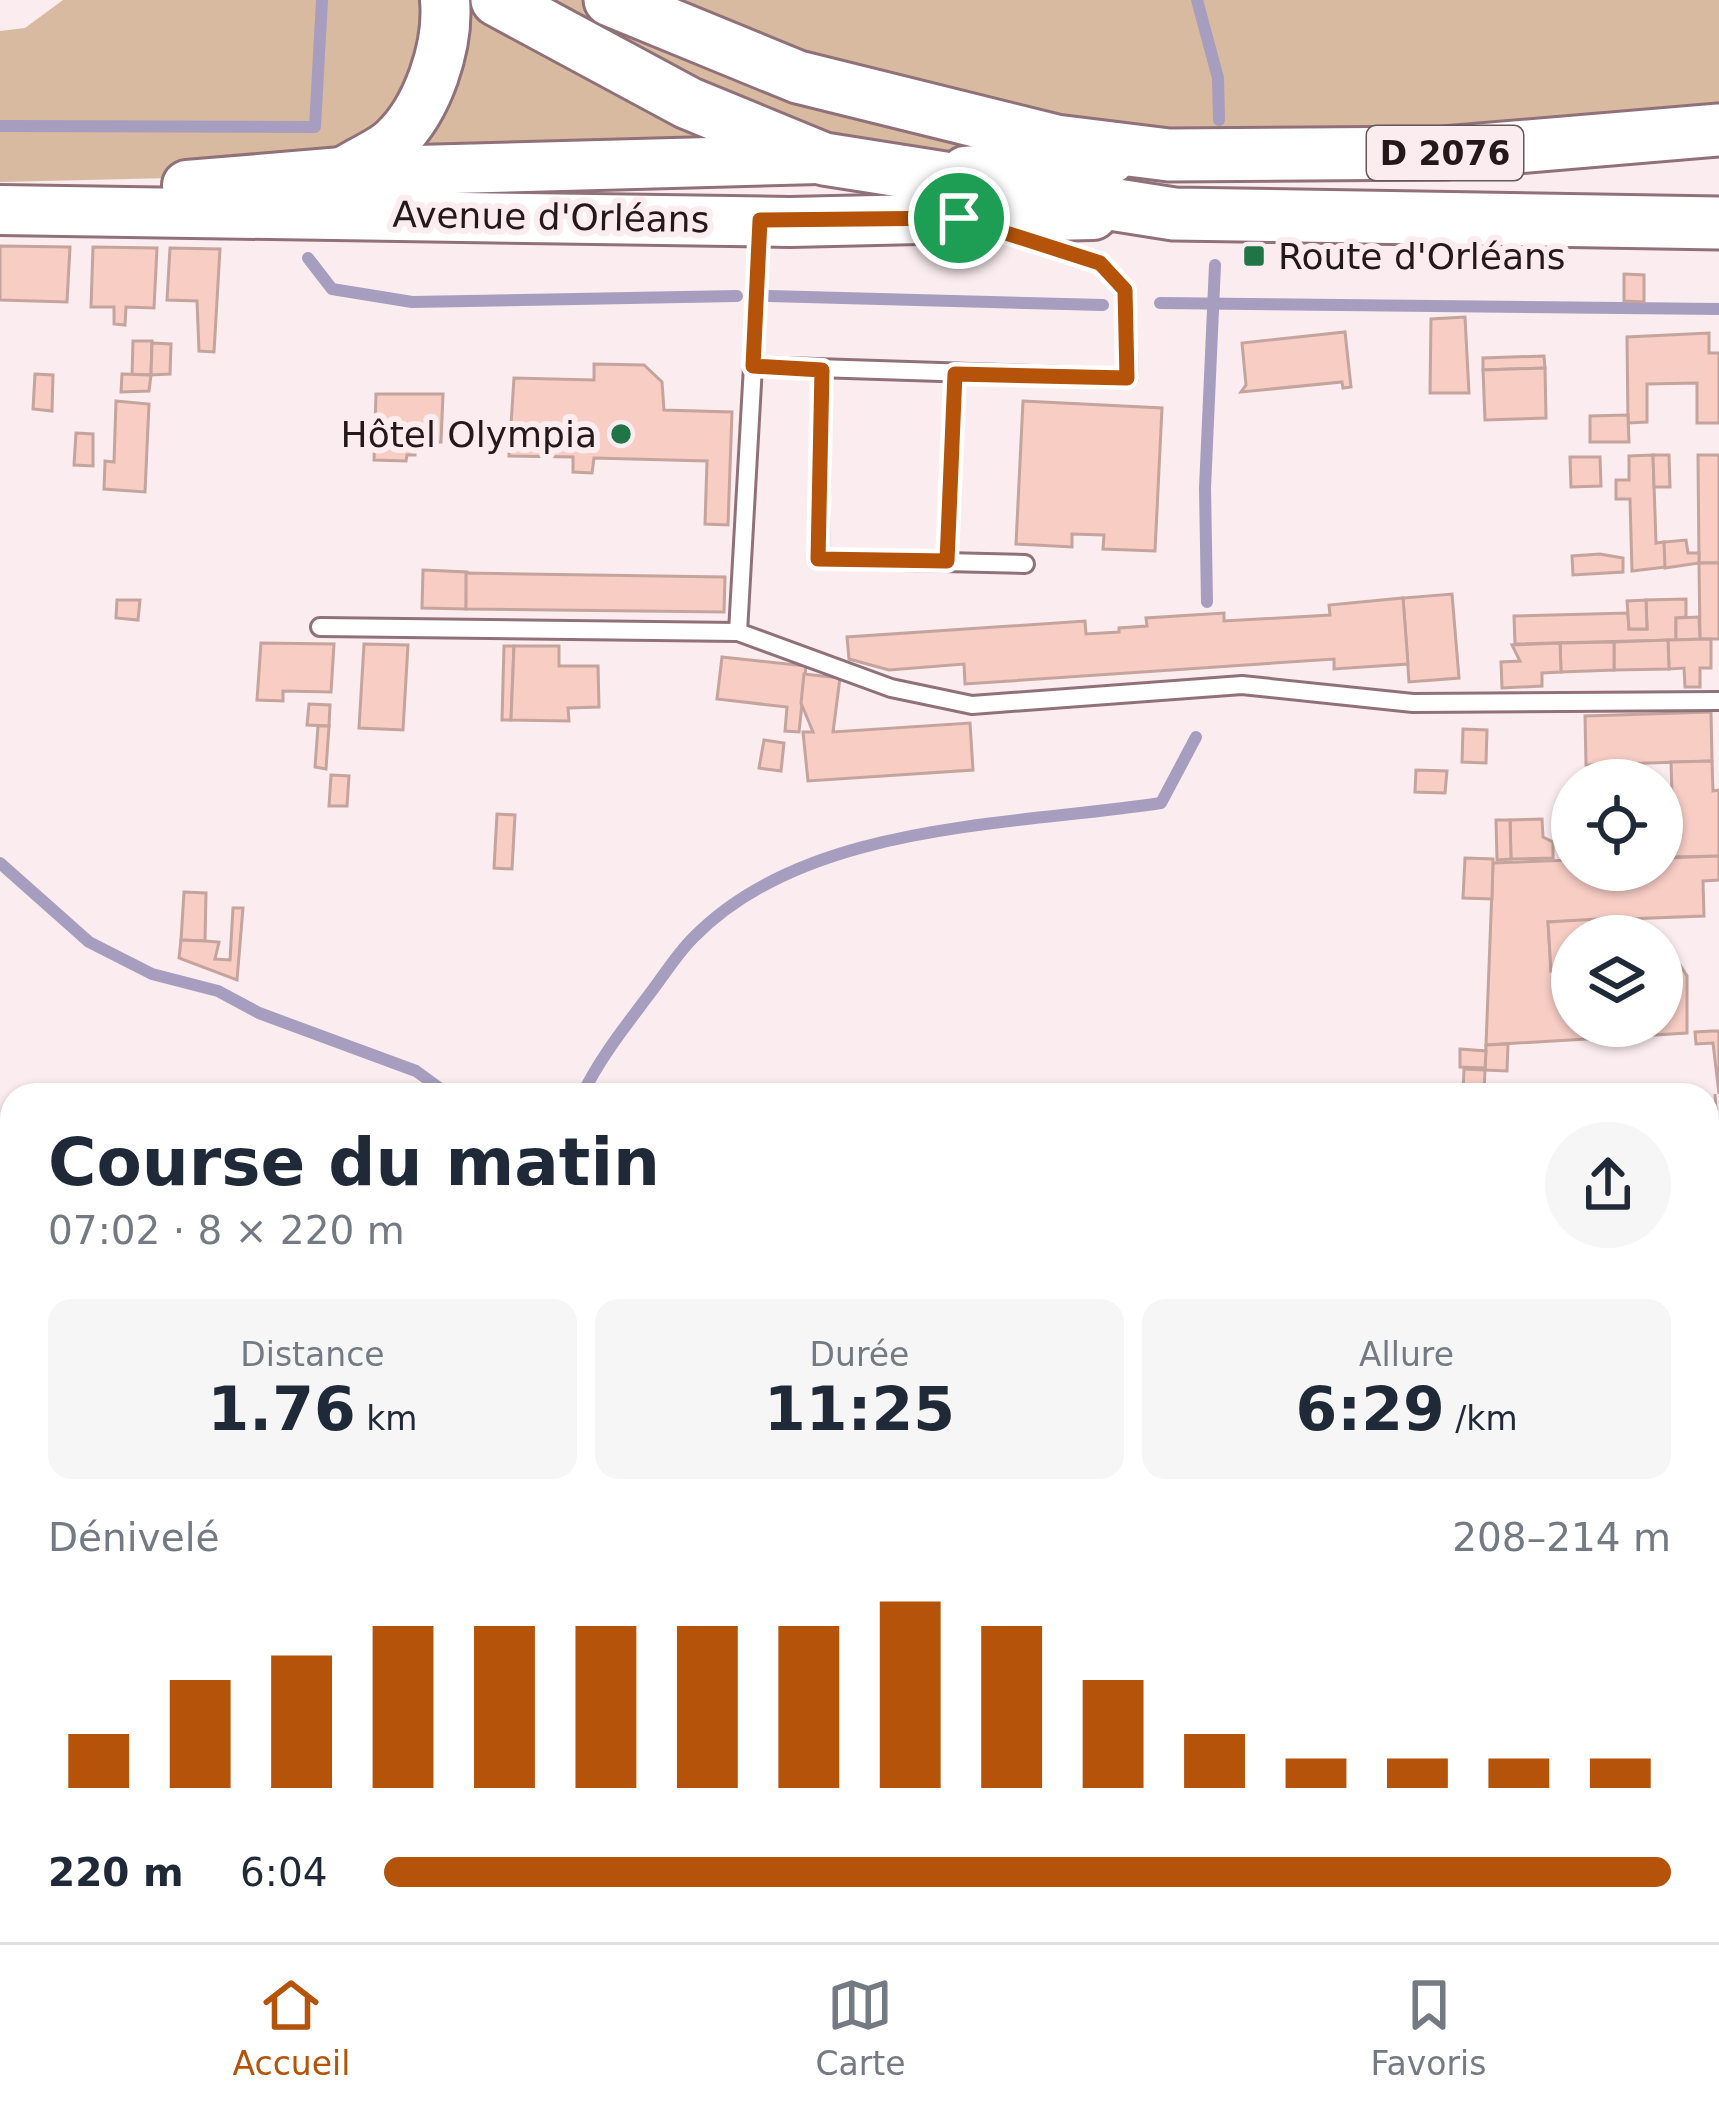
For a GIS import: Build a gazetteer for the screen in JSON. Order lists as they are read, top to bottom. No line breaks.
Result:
{"streets":{"main road":["D 2076","Avenue d'Orléans"]},"crossings":[["D 2076","Avenue d'Orléans"]],"places":{"transit":["Route d'Orléans"],"other":["Hôtel Olympia"]},"page":{"heading":["Course du matin","07:02 · 8 × 220 m"],"stats":[["Distance","1.76 km"],["Durée","11:25"],["Allure","6:29 /km"]],"chart":["Dénivelé","208–214 m"],"list":[{"name":"220 m","note":"6:04"}],"tabs":["Accueil","Carte","Favoris"]}}
